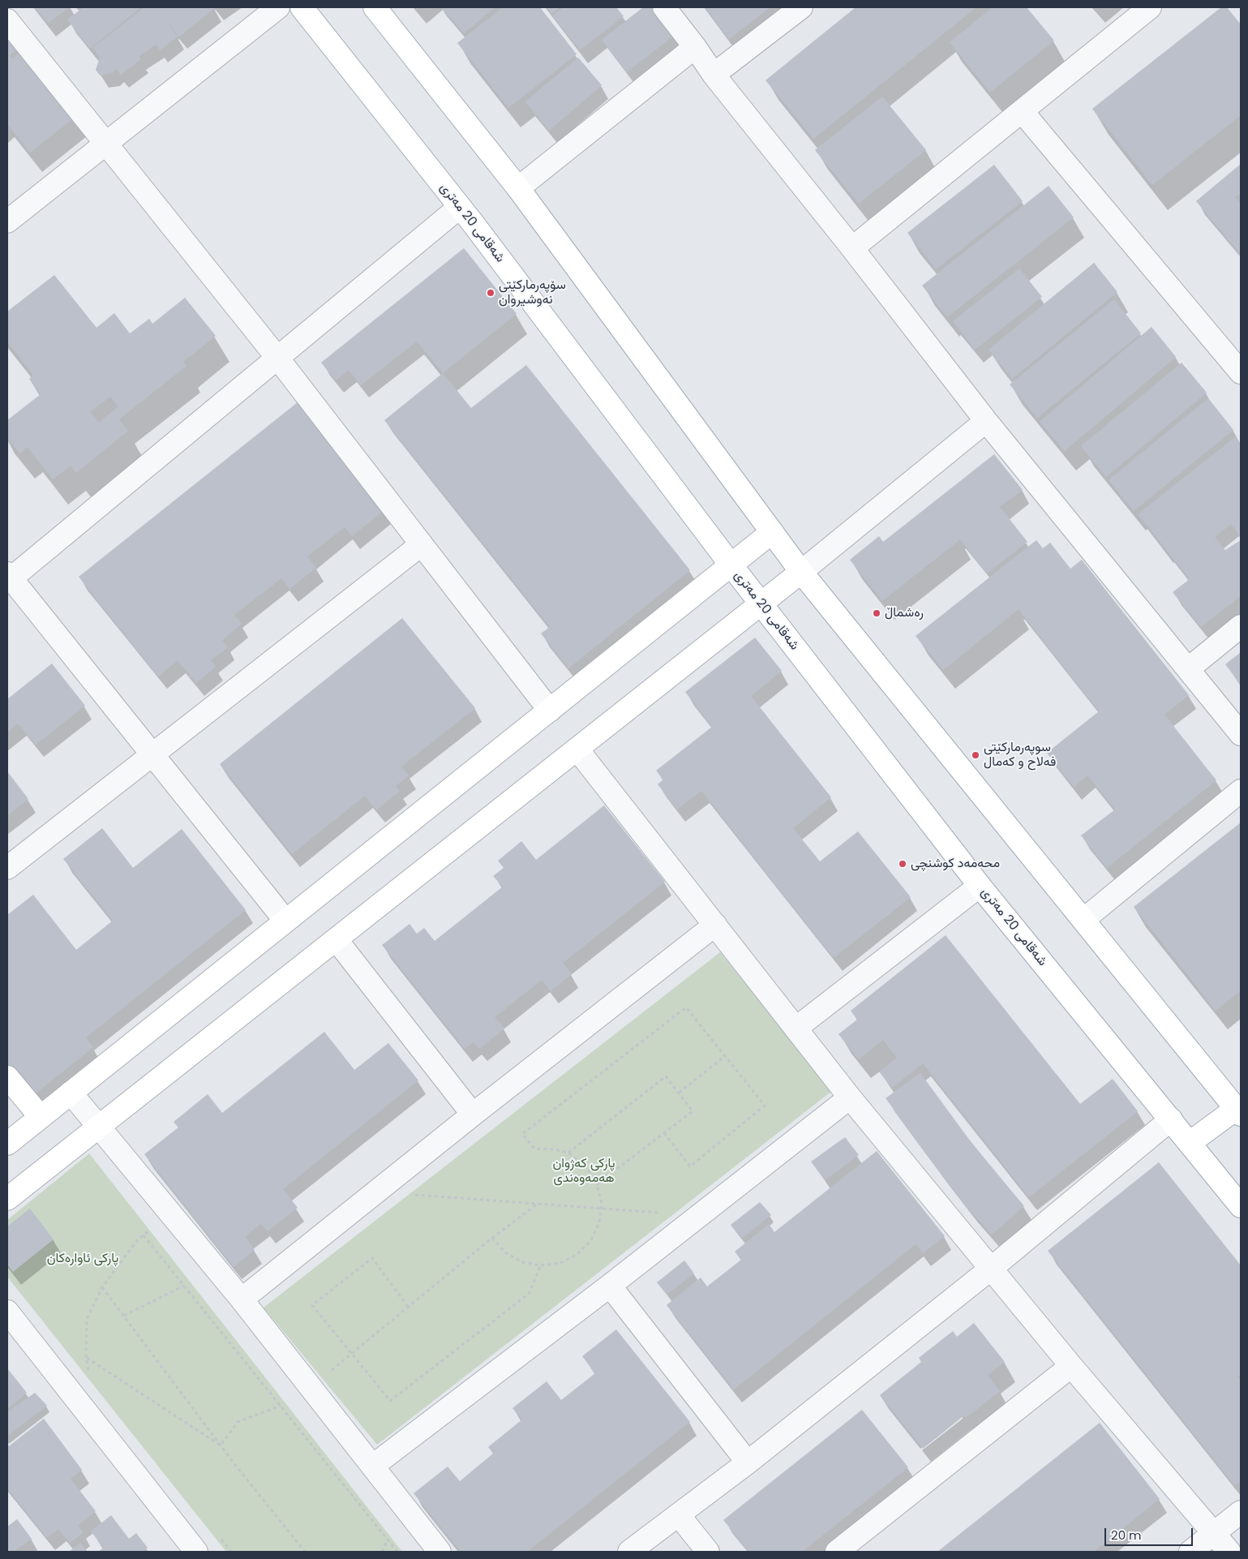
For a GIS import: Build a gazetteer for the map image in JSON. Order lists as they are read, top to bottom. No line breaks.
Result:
{"streets":{"main road":["شەقامی 20 مەتری"]},"parks":["پارکی کەژوان هەمەوەندی","پارکی ئاوارەکان"],"places":["سۆپەرمارکێتی نەوشیروان","رەشماڵ","سوپەرمارکێتی فەلاح و کەمال","محەمەد کوشنچی"],"scale_bar":"20 m"}
